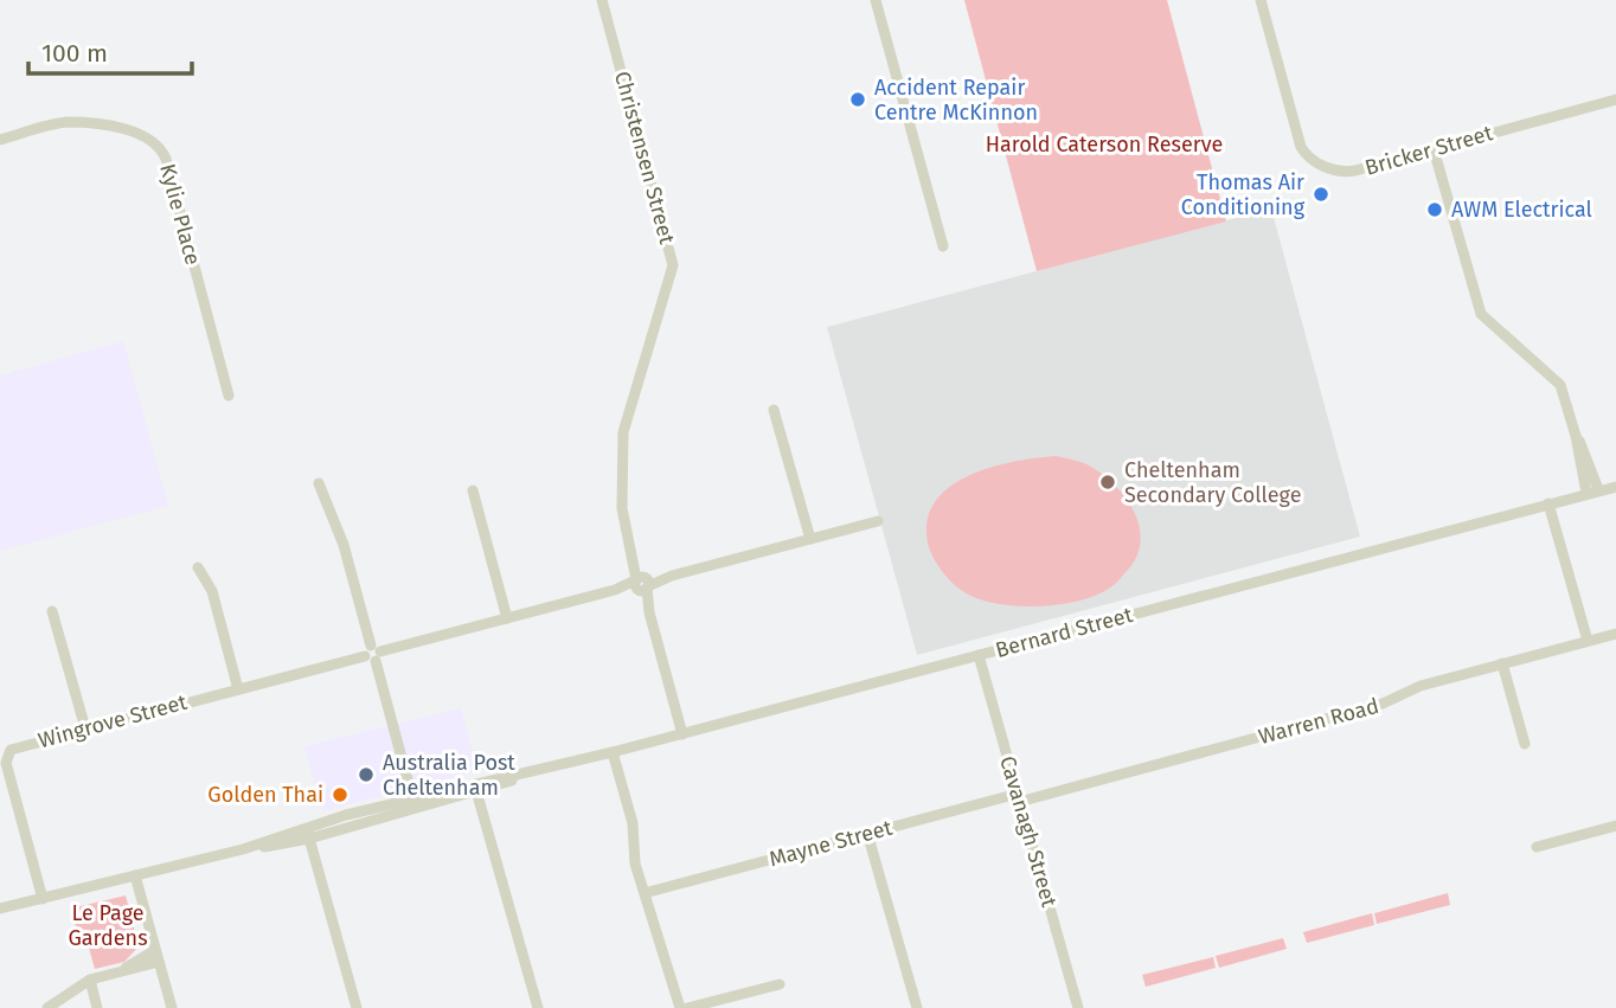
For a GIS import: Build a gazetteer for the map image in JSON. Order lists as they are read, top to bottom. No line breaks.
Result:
{"streets":{"street":["Bricker Street","Christensen Street","Kylie Place","Bernard Street","Wingrove Street","Warren Road","Cavanagh Street","Mayne Street"]},"crossings":[["Christensen Street","Bernard Street"],["Christensen Street","Wingrove Street"],["Bernard Street","Wingrove Street"],["Bernard Street","Cavanagh Street"],["Warren Road","Cavanagh Street"],["Warren Road","Mayne Street"],["Cavanagh Street","Mayne Street"]],"parks":["Harold Caterson Reserve","Le Page Gardens"],"places":["Accident Repair Centre McKinnon","Thomas Air Conditioning","AWM Electrical","Cheltenham Secondary College","Australia Post Cheltenham","Golden Thai"],"scale_bar":"100 m"}
